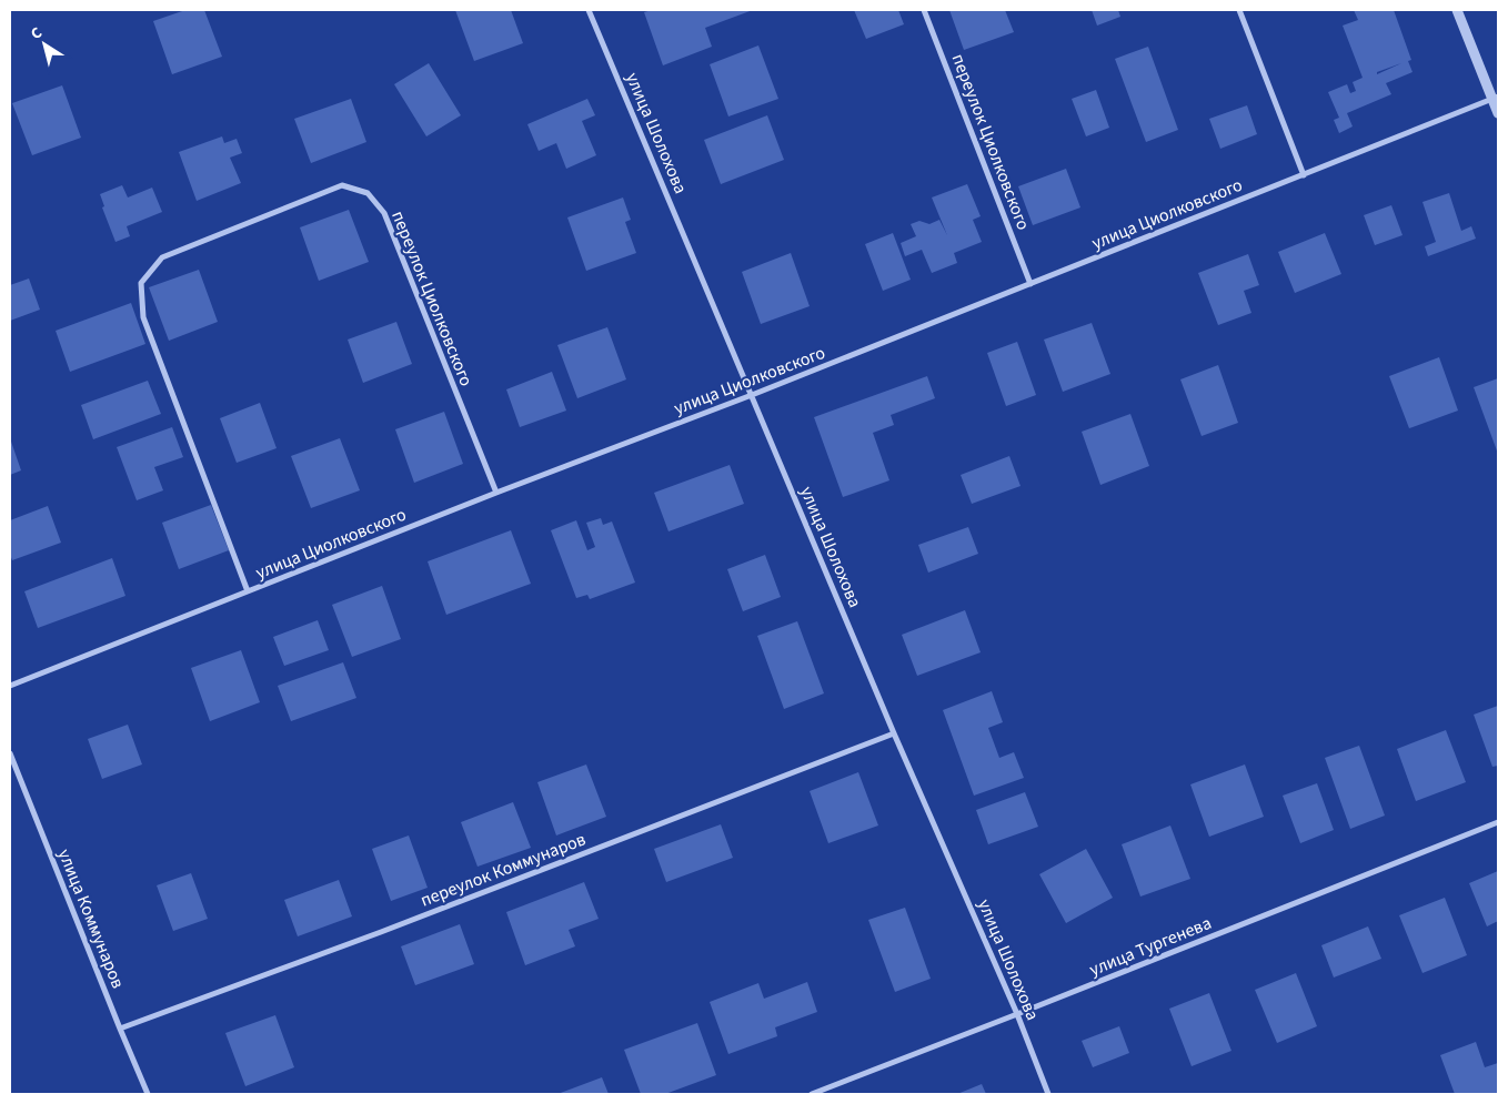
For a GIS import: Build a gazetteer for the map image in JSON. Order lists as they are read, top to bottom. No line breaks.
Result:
{"streets":{"street":["улица Шолохова","переулок Циолковского","улица Циолковского","переулок Коммунаров","улица Коммунаров","улица Тургенева"]},"crossings":[["улица Шолохова","улица Циолковского"],["улица Шолохова","переулок Коммунаров"],["улица Шолохова","улица Тургенева"],["переулок Циолковского","улица Циолковского"],["переулок Коммунаров","улица Коммунаров"]],"north":"top left"}
